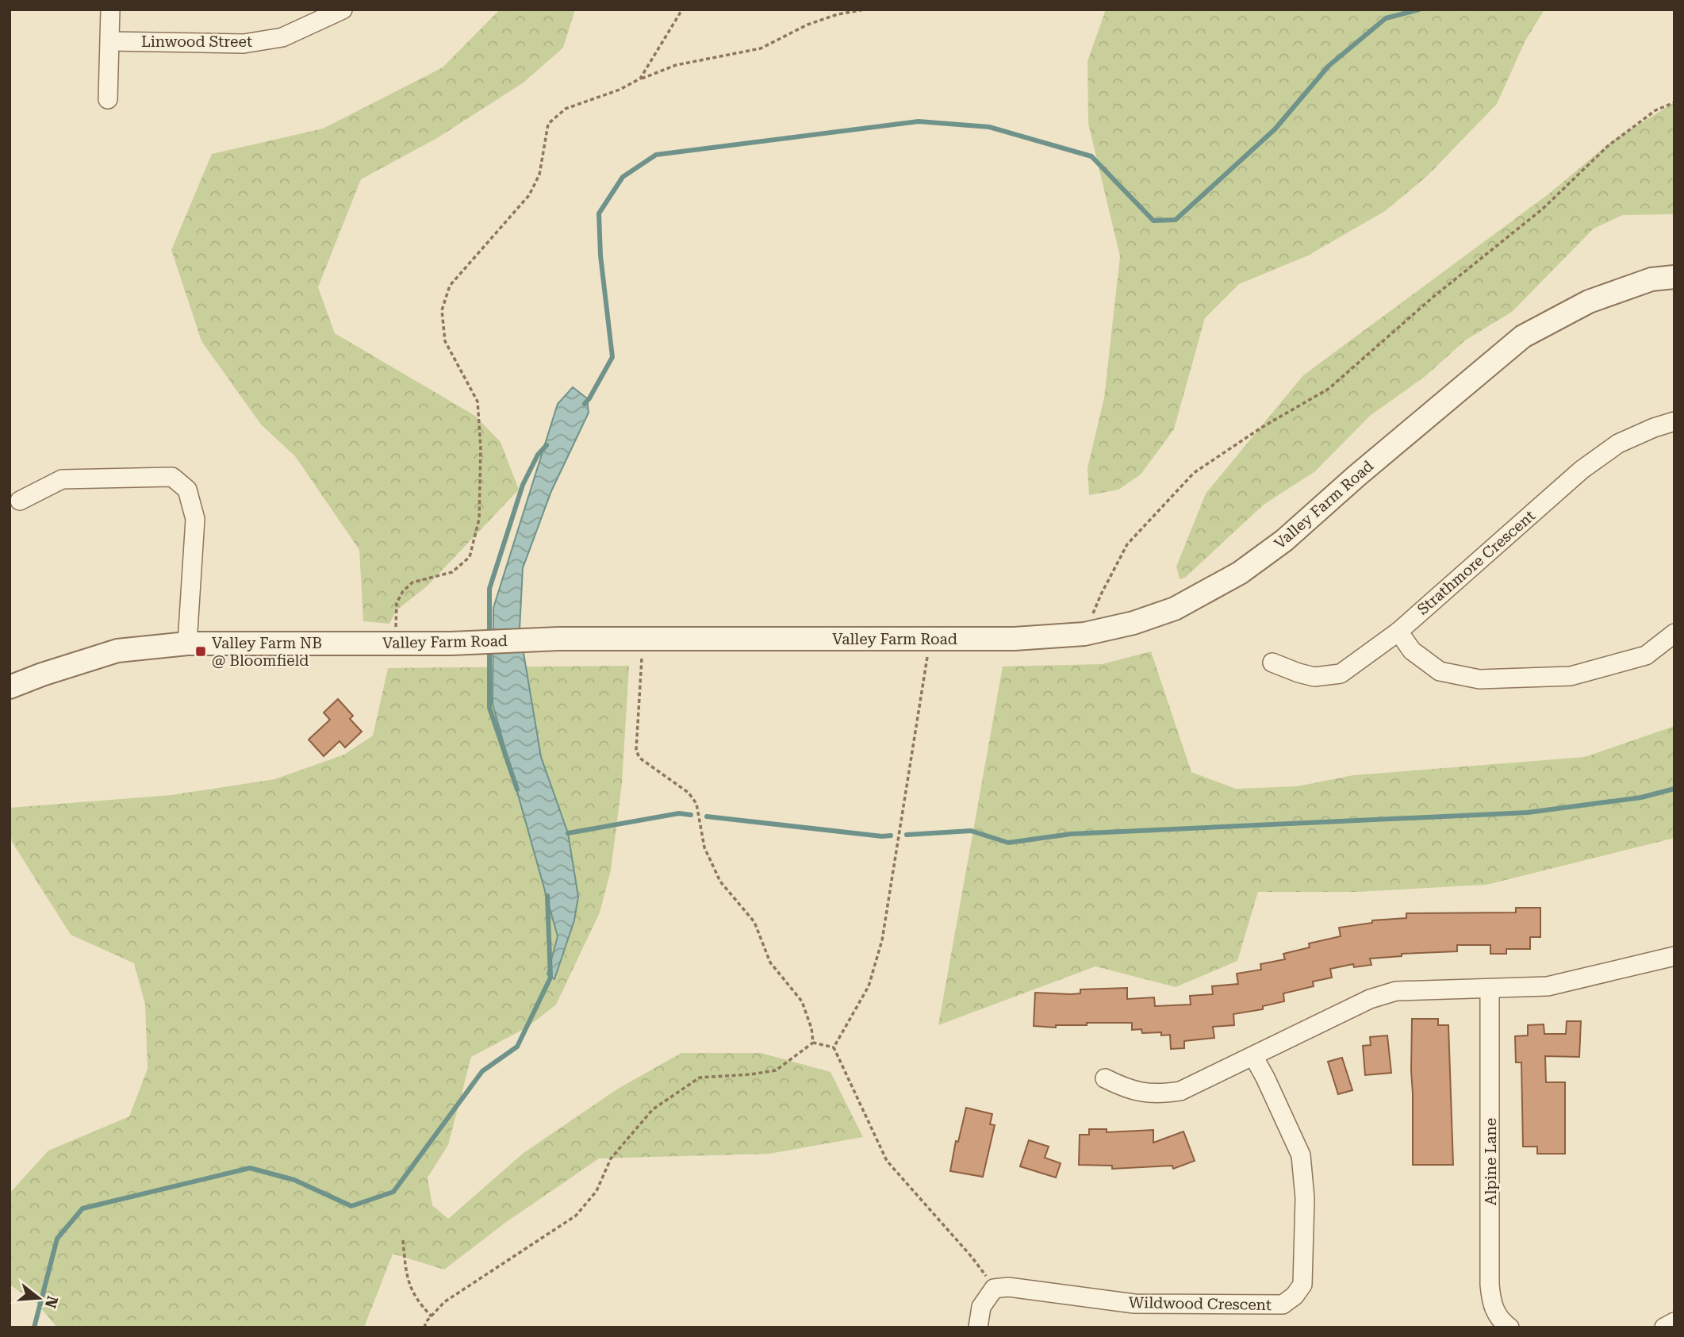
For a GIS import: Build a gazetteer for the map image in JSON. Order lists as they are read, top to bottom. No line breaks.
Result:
{"streets":{"street":["Linwood Street","Valley Farm Road","Strathmore Crescent","Alpine Lane","Wildwood Crescent"]},"places":{"transit":["Valley Farm NB @ Bloomfield"]},"north":"right"}
